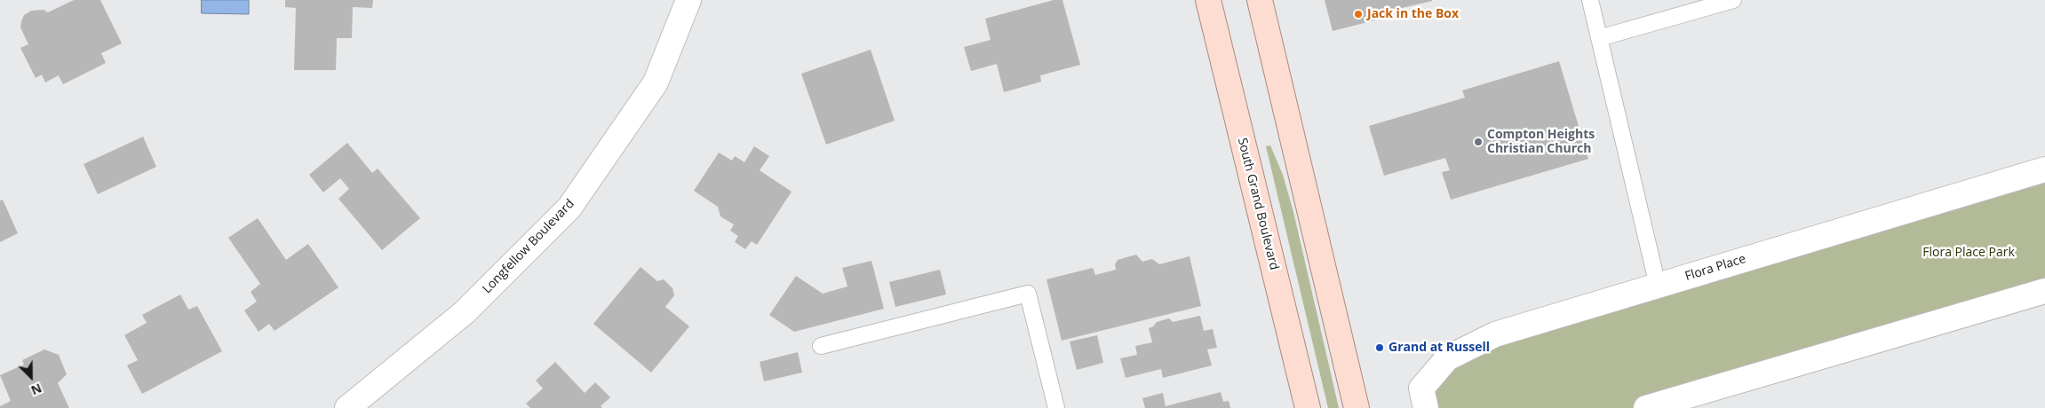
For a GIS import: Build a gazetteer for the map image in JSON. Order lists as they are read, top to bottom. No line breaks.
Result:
{"streets":{"main road":["South Grand Boulevard"],"street":["Longfellow Boulevard","Flora Place"]},"parks":["Flora Place Park"],"places":["Jack in the Box","Compton Heights Christian Church","Grand at Russell"],"north":"bottom right"}
